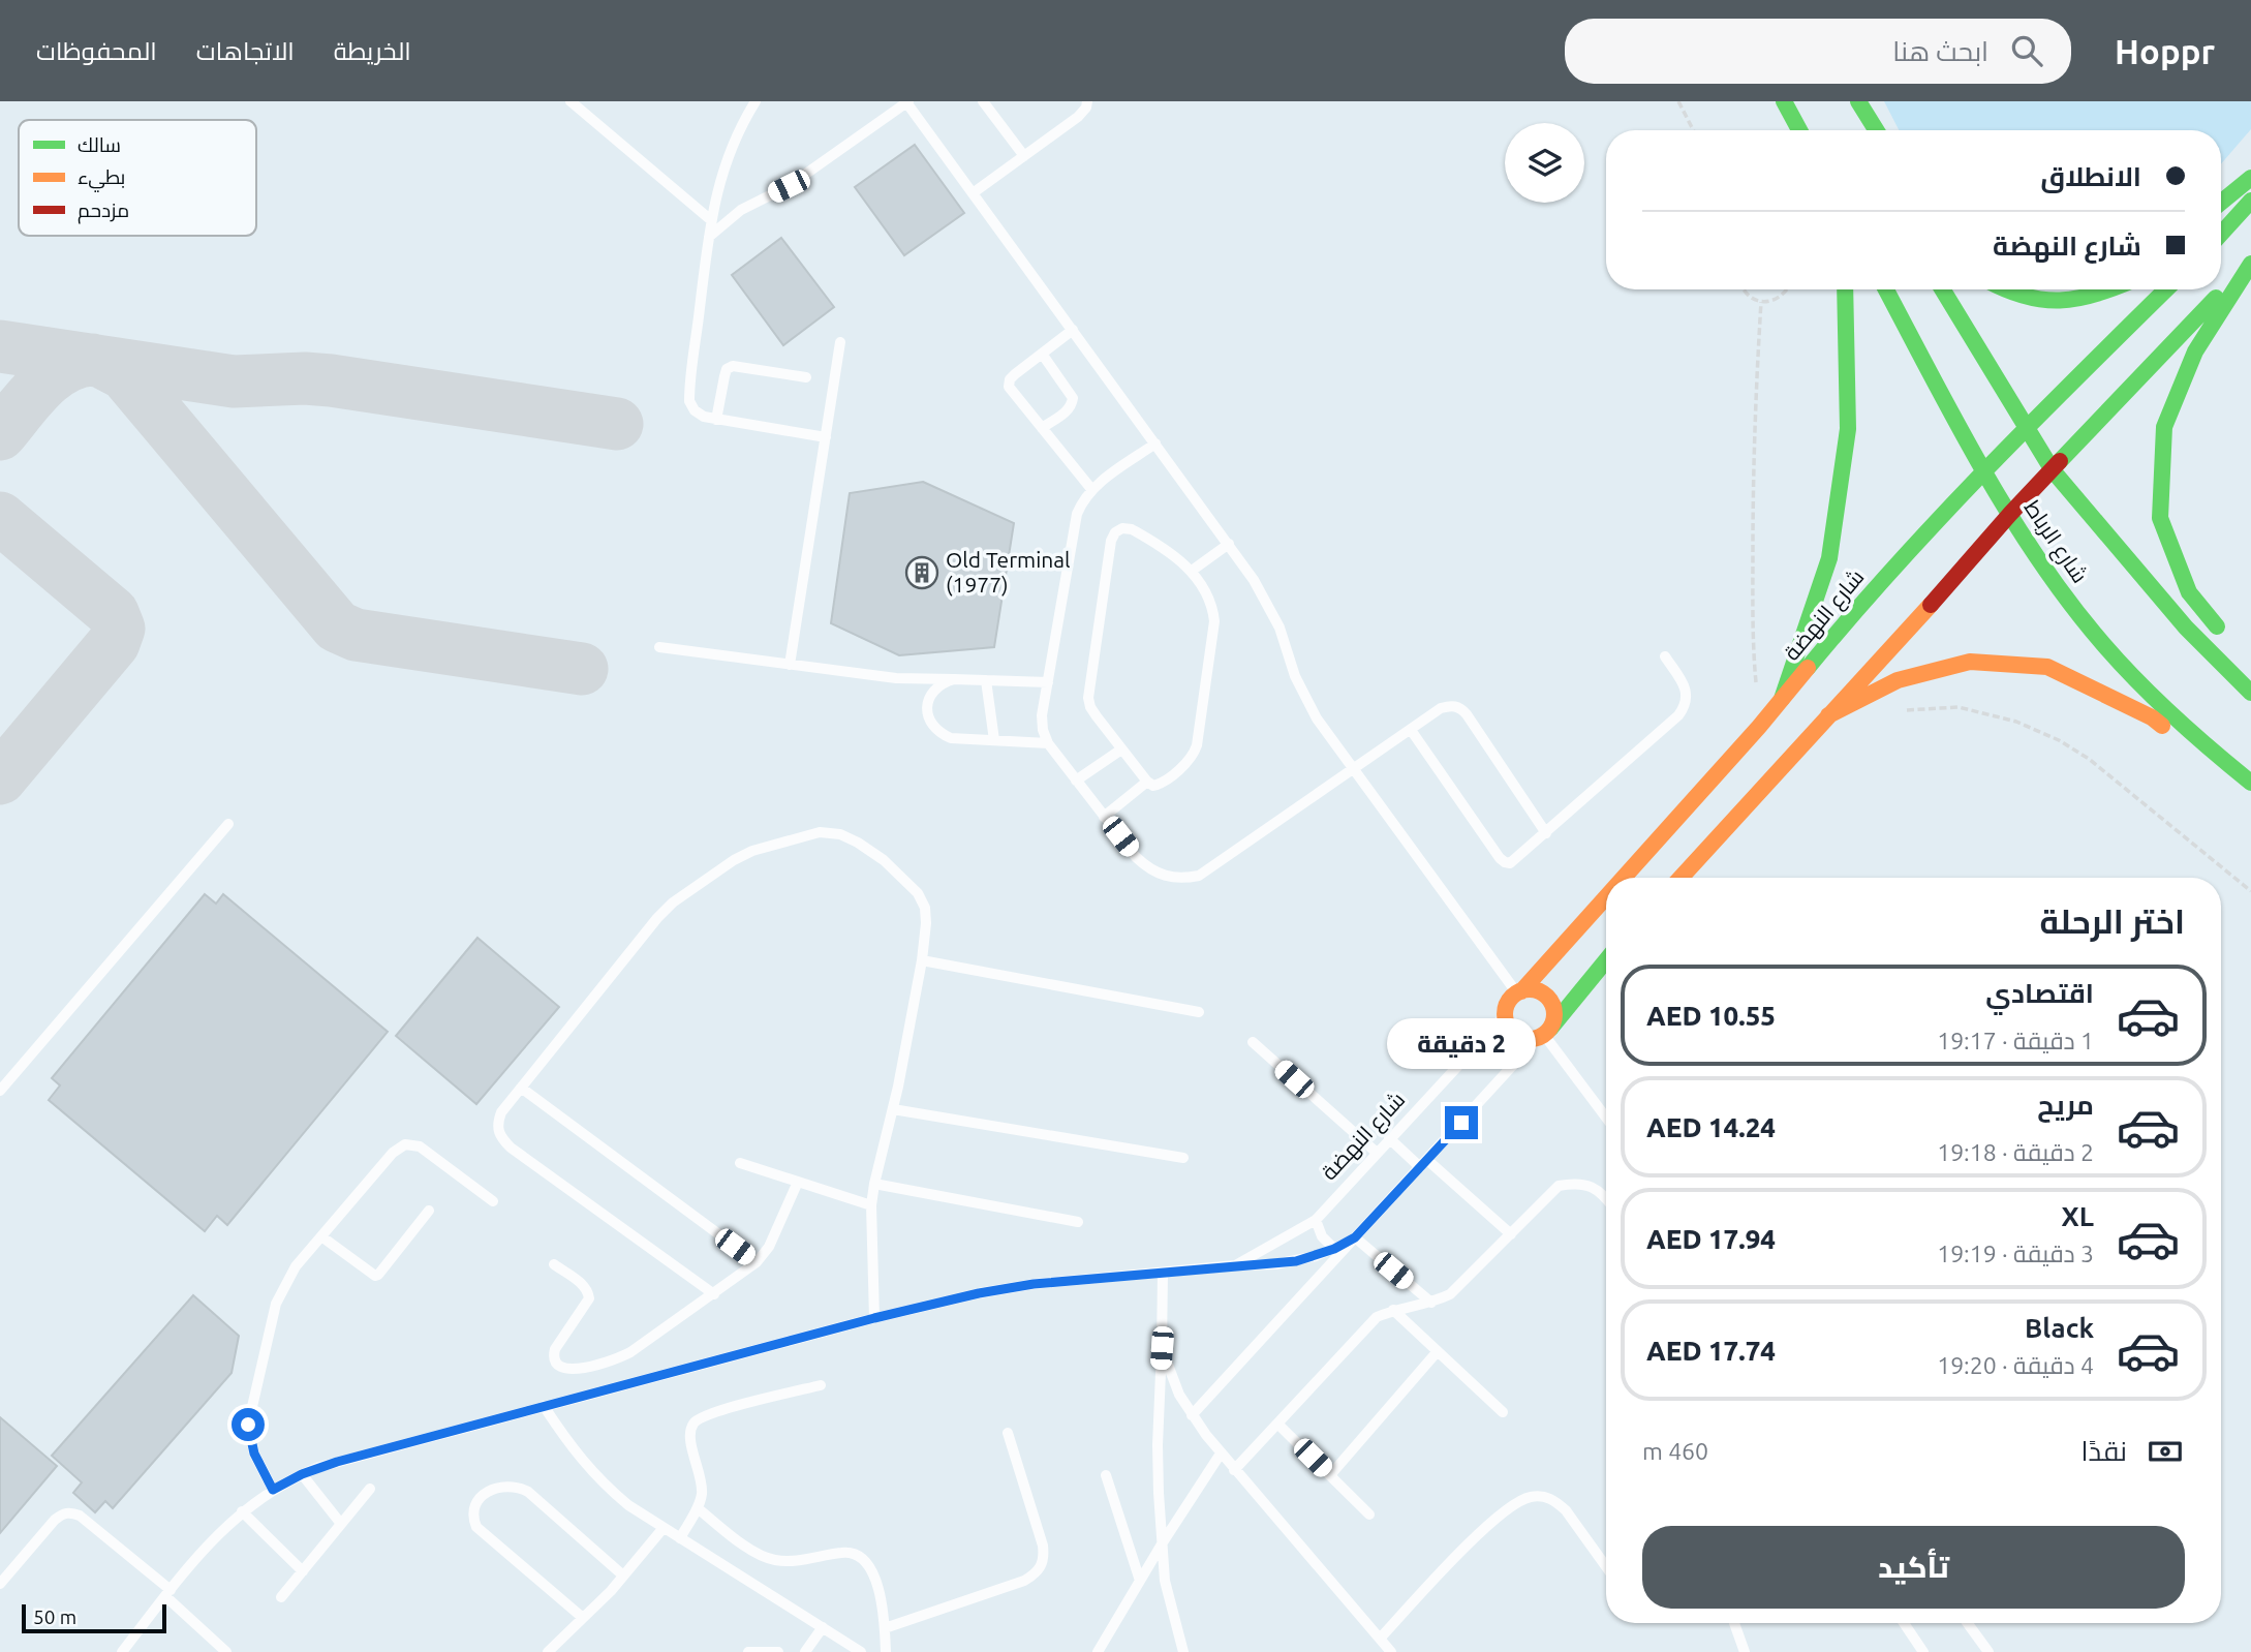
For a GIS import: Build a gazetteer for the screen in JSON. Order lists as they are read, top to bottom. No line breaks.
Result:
{"streets":{"main road":["شارع الرباط","شارع النهضة"]},"crossings":[["شارع الرباط","شارع النهضة"]],"places":{"building":["Old Terminal (1977)"]},"legend":["سالك","بطيء","مزدحم"],"scale_bar":"50 m","page":{"header":"Hoppr","search":"ابحث هنا","nav":["الخريطة","الاتجاهات","المحفوظات"],"banner":["الانطلاق","شارع النهضة"],"heading":"اختر الرحلة","list":[{"name":"اقتصادي","note":"1 دقيقة · 19:17","value":"AED 10.55"},{"name":"مريح","note":"2 دقيقة · 19:18","value":"AED 14.24"},{"name":"XL","note":"3 دقيقة · 19:19","value":"AED 17.94"},{"name":"Black","note":"4 دقيقة · 19:20","value":"AED 17.74"}],"bubble":"2 دقيقة","pay":["نقدًا","460 m"],"buttons":"تأكيد","scale":"50 m"}}
